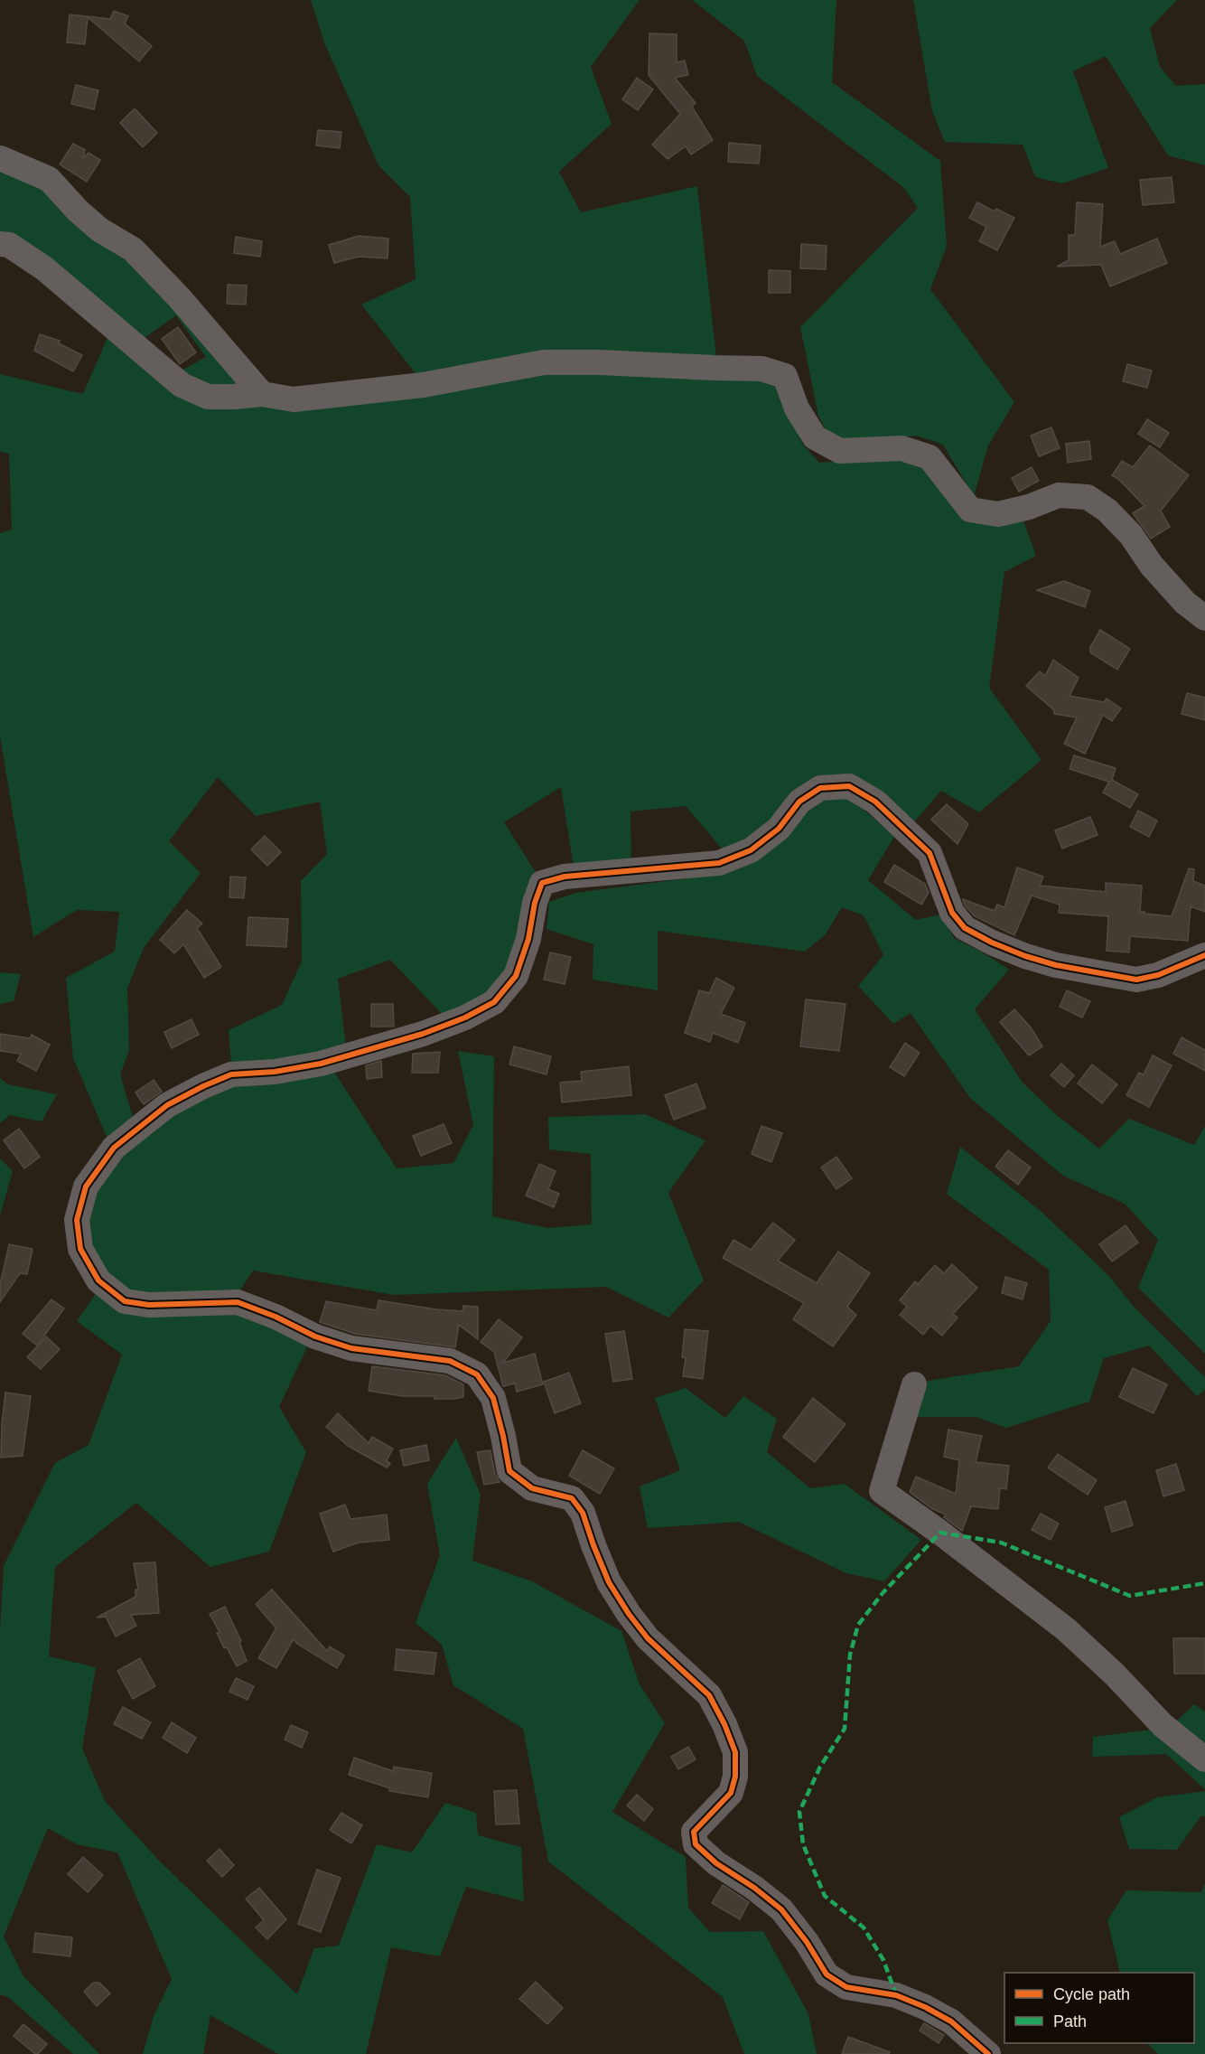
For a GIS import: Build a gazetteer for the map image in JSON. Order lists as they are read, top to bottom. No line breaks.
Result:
{"legend":["Cycle path","Path"]}
